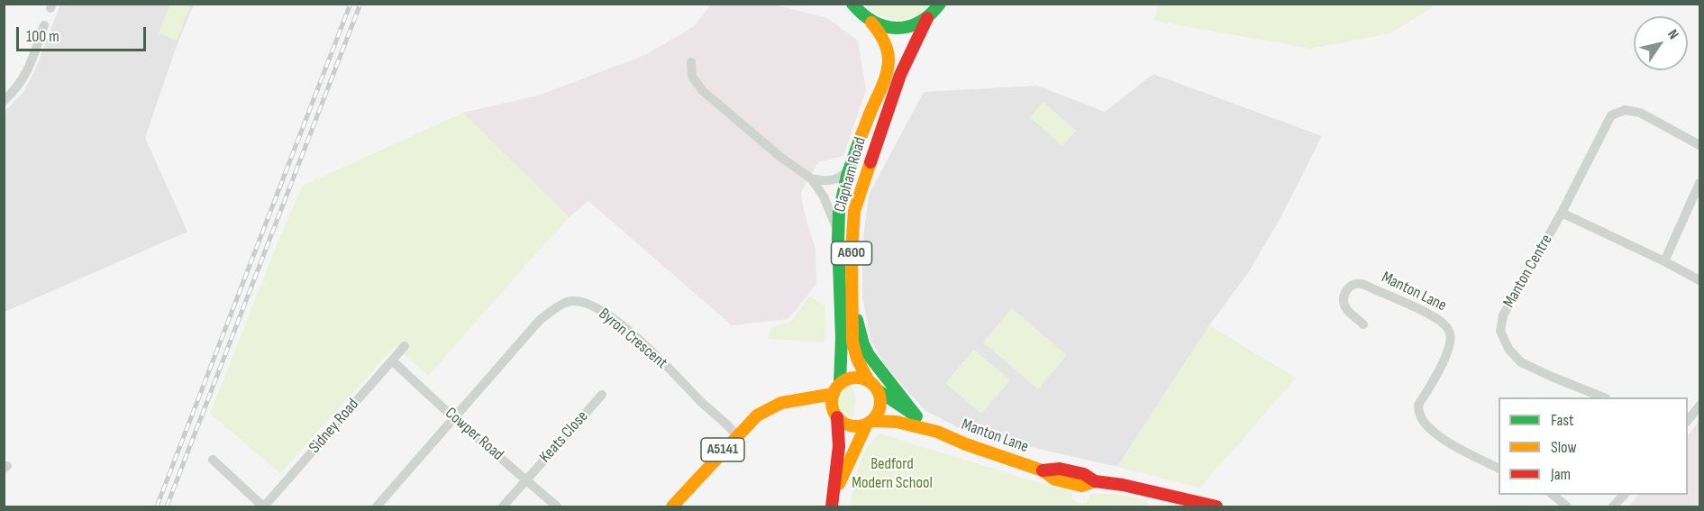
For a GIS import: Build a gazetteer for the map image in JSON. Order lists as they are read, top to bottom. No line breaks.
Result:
{"streets":{"main road":["Clapham Road","A600","Manton Lane","A5141"],"street":["Manton Centre","Byron Crescent","Sidney Road","Cowper Road","Keats Close"]},"crossings":[["Clapham Road","A600"],["Clapham Road","Manton Lane"],["Clapham Road","A5141"],["A600","Manton Lane"],["A600","A5141"],["Manton Lane","A5141"],["Byron Crescent","Cowper Road"],["Byron Crescent","A5141"],["Sidney Road","Cowper Road"],["Cowper Road","Keats Close"]],"parks":["Bedford Modern School"],"legend":["Fast","Slow","Jam"],"scale_bar":"100 m","north":"top right"}
